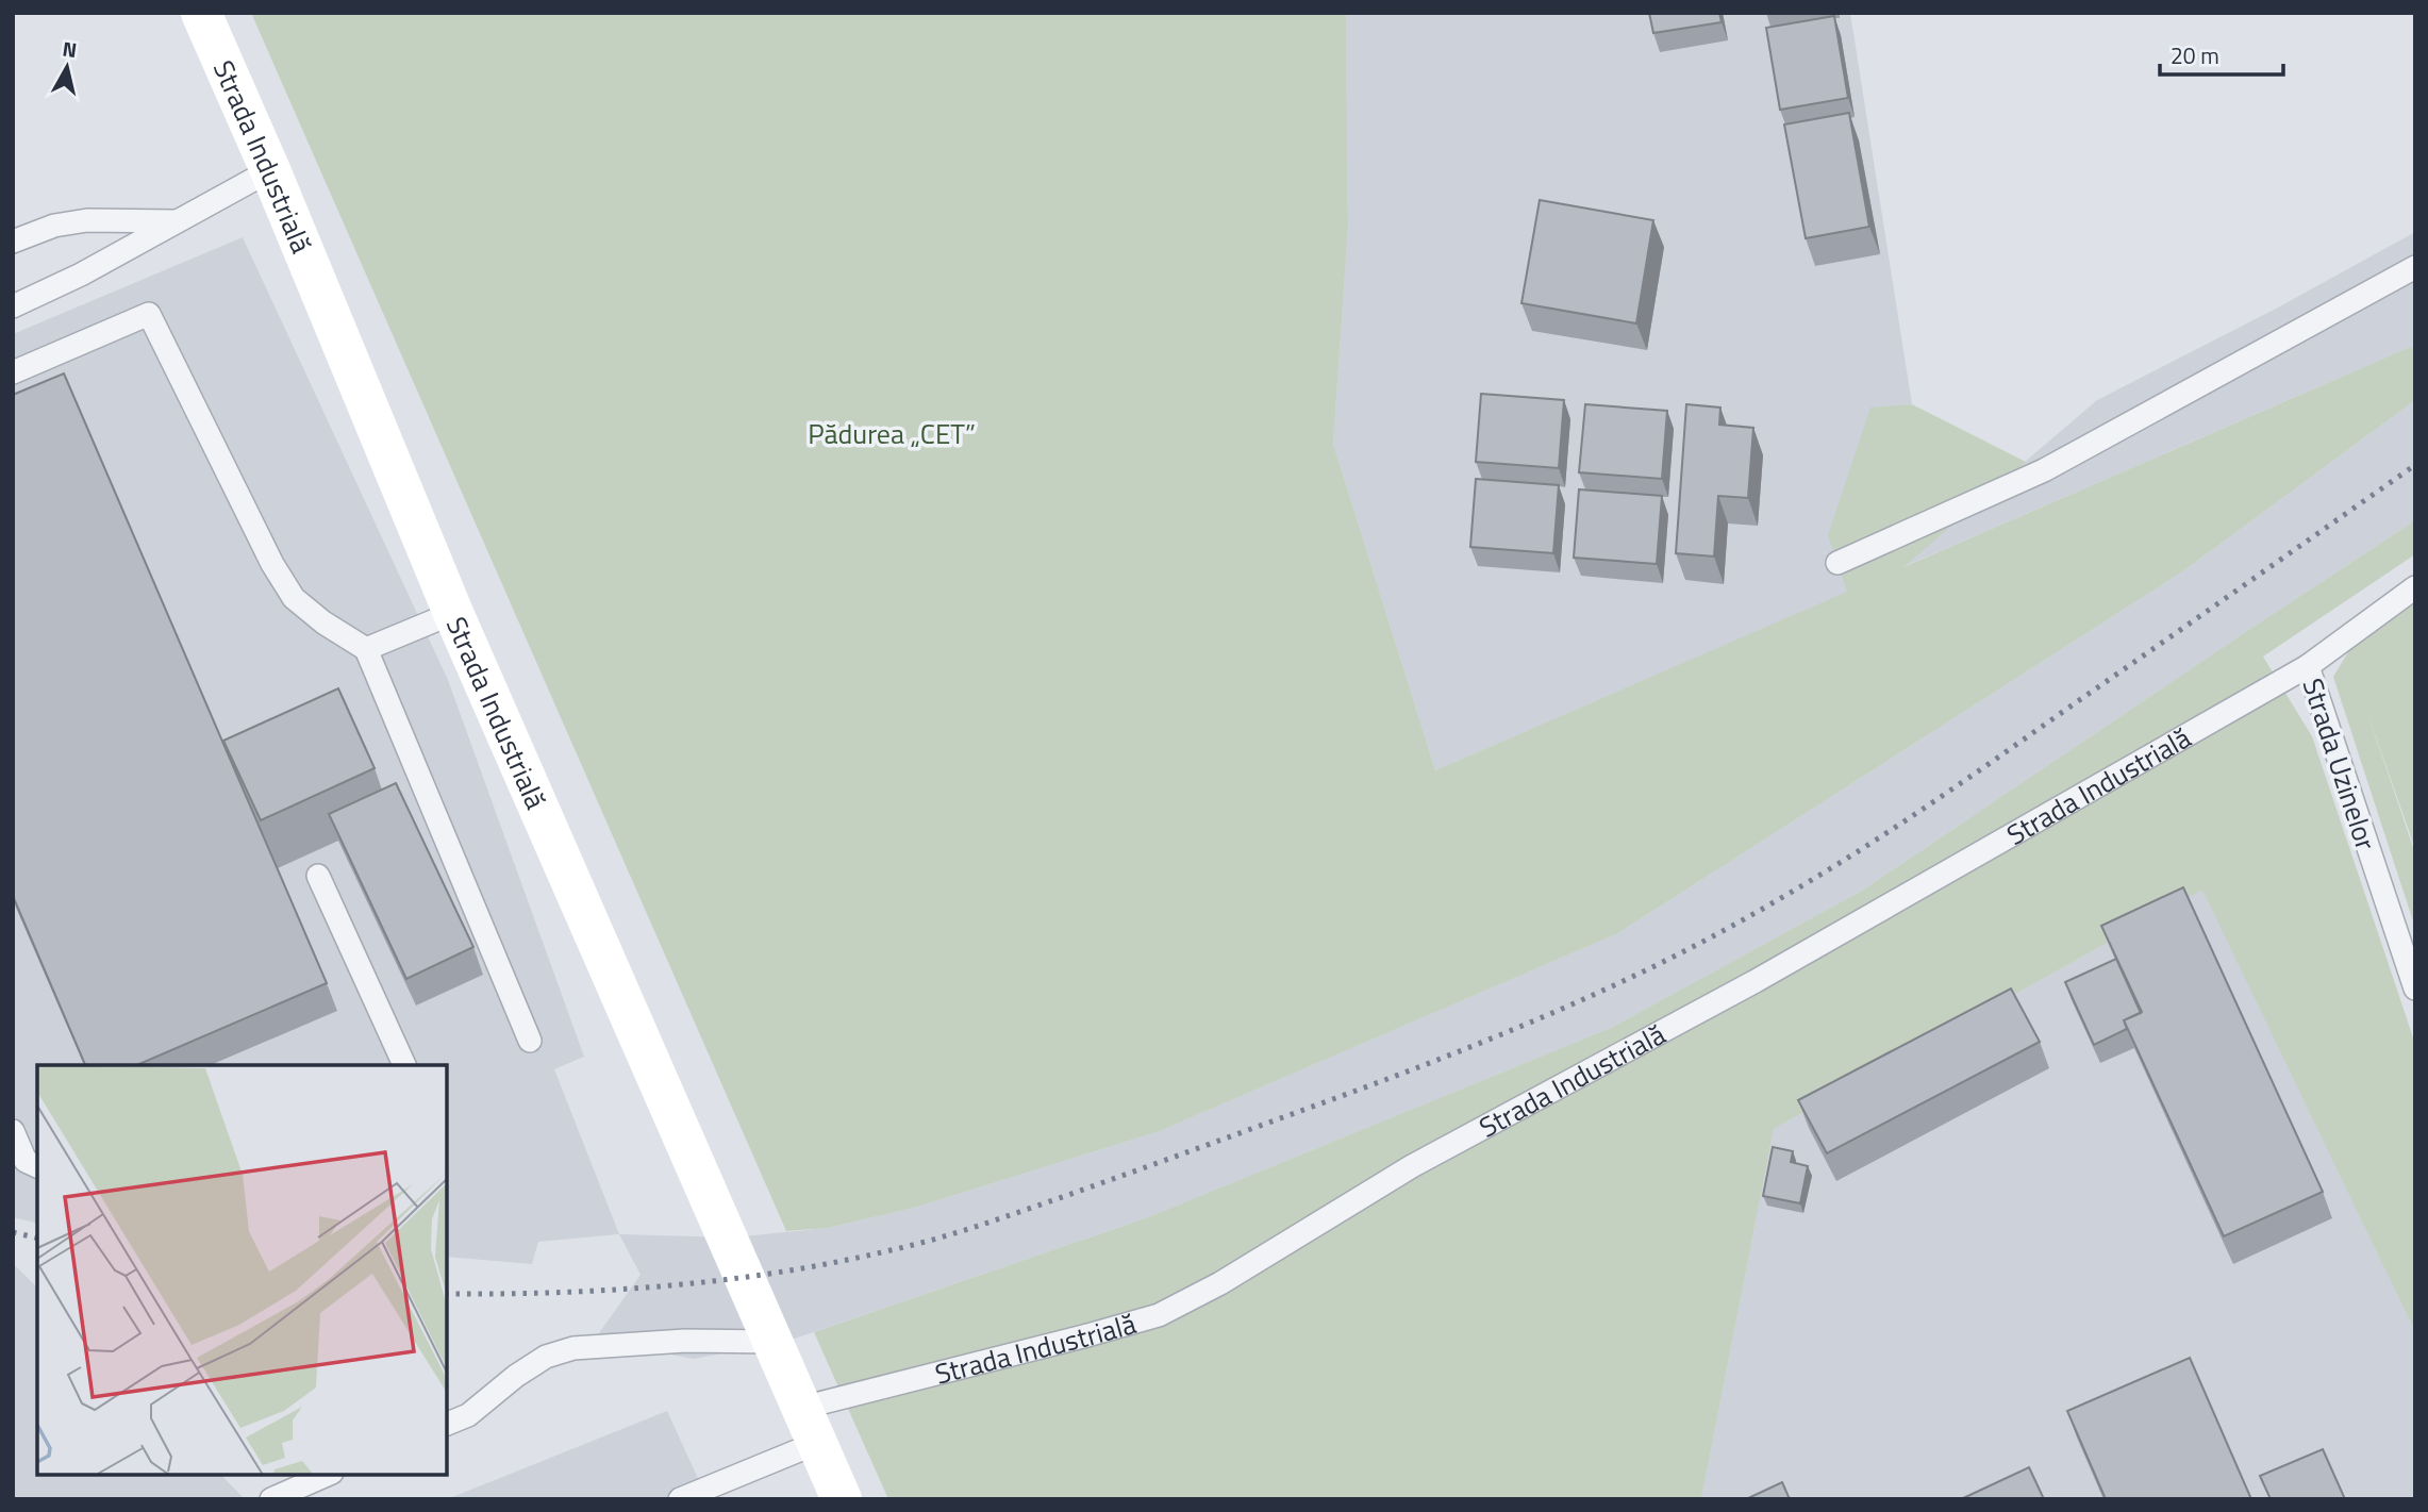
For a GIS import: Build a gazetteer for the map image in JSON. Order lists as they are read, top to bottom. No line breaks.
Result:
{"streets":{"street":["Strada Industrială"],"lane":["Strada Uzinelor"]},"crossings":[["Strada Industrială","Strada Uzinelor"]],"parks":["Pădurea „CET”"],"scale_bar":"20 m","north":"top"}
